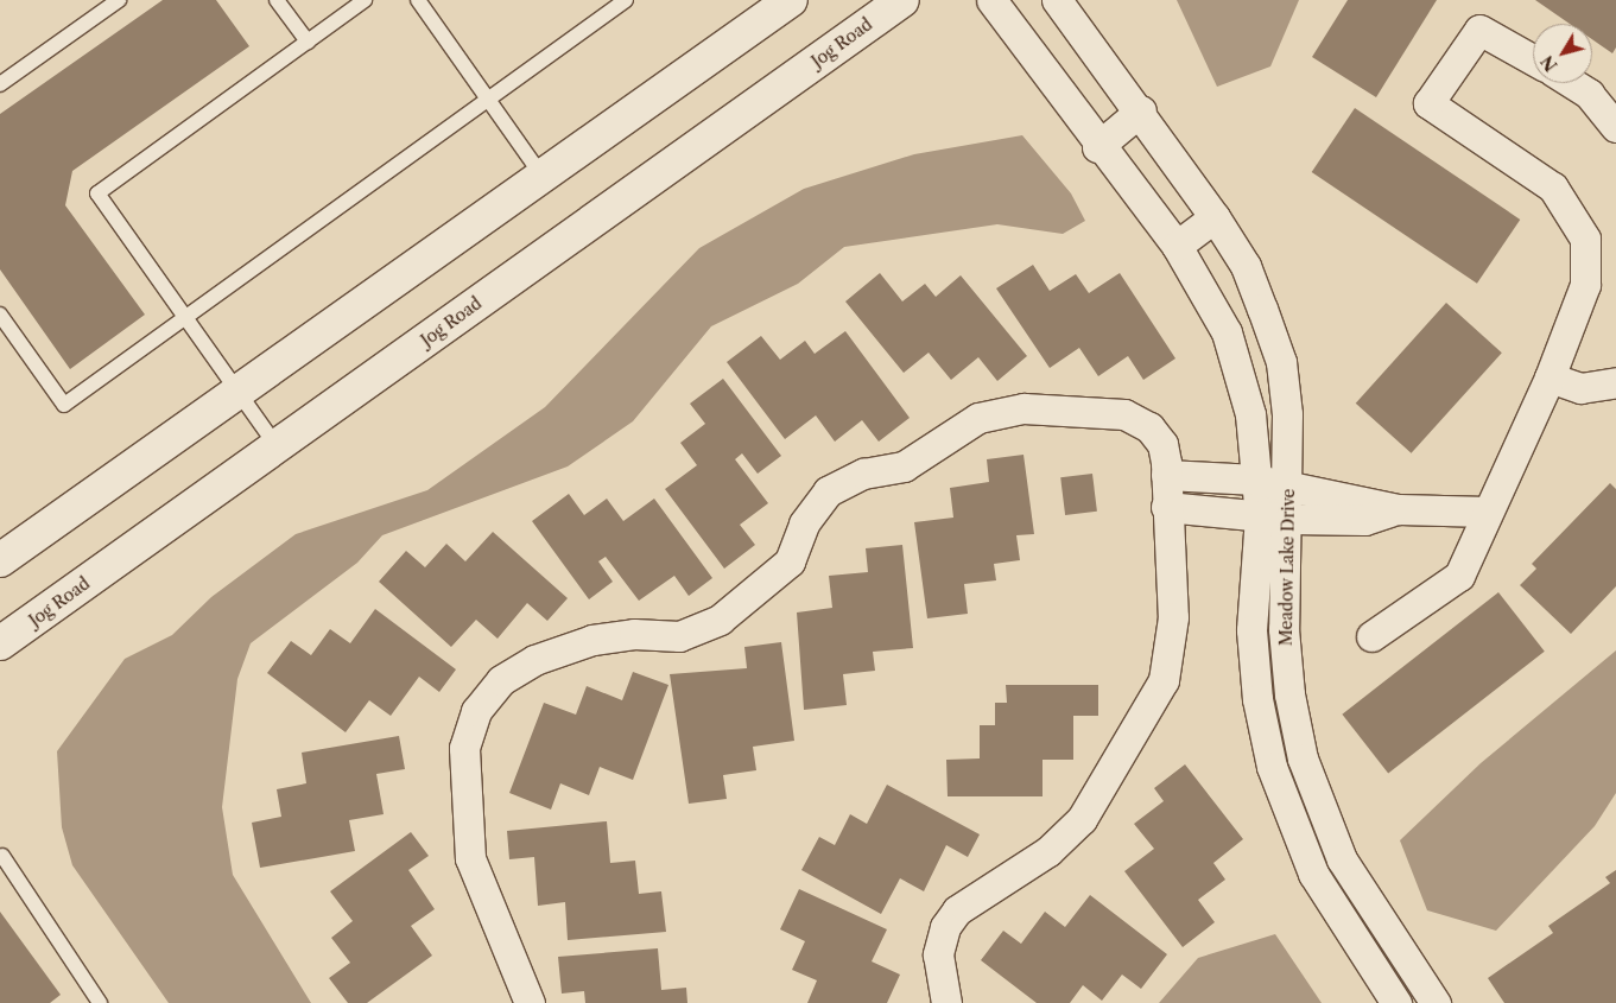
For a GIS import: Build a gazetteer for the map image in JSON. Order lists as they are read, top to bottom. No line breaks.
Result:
{"streets":{"main road":["Jog Road"],"street":["Meadow Lake Drive"]},"north":"bottom left"}
